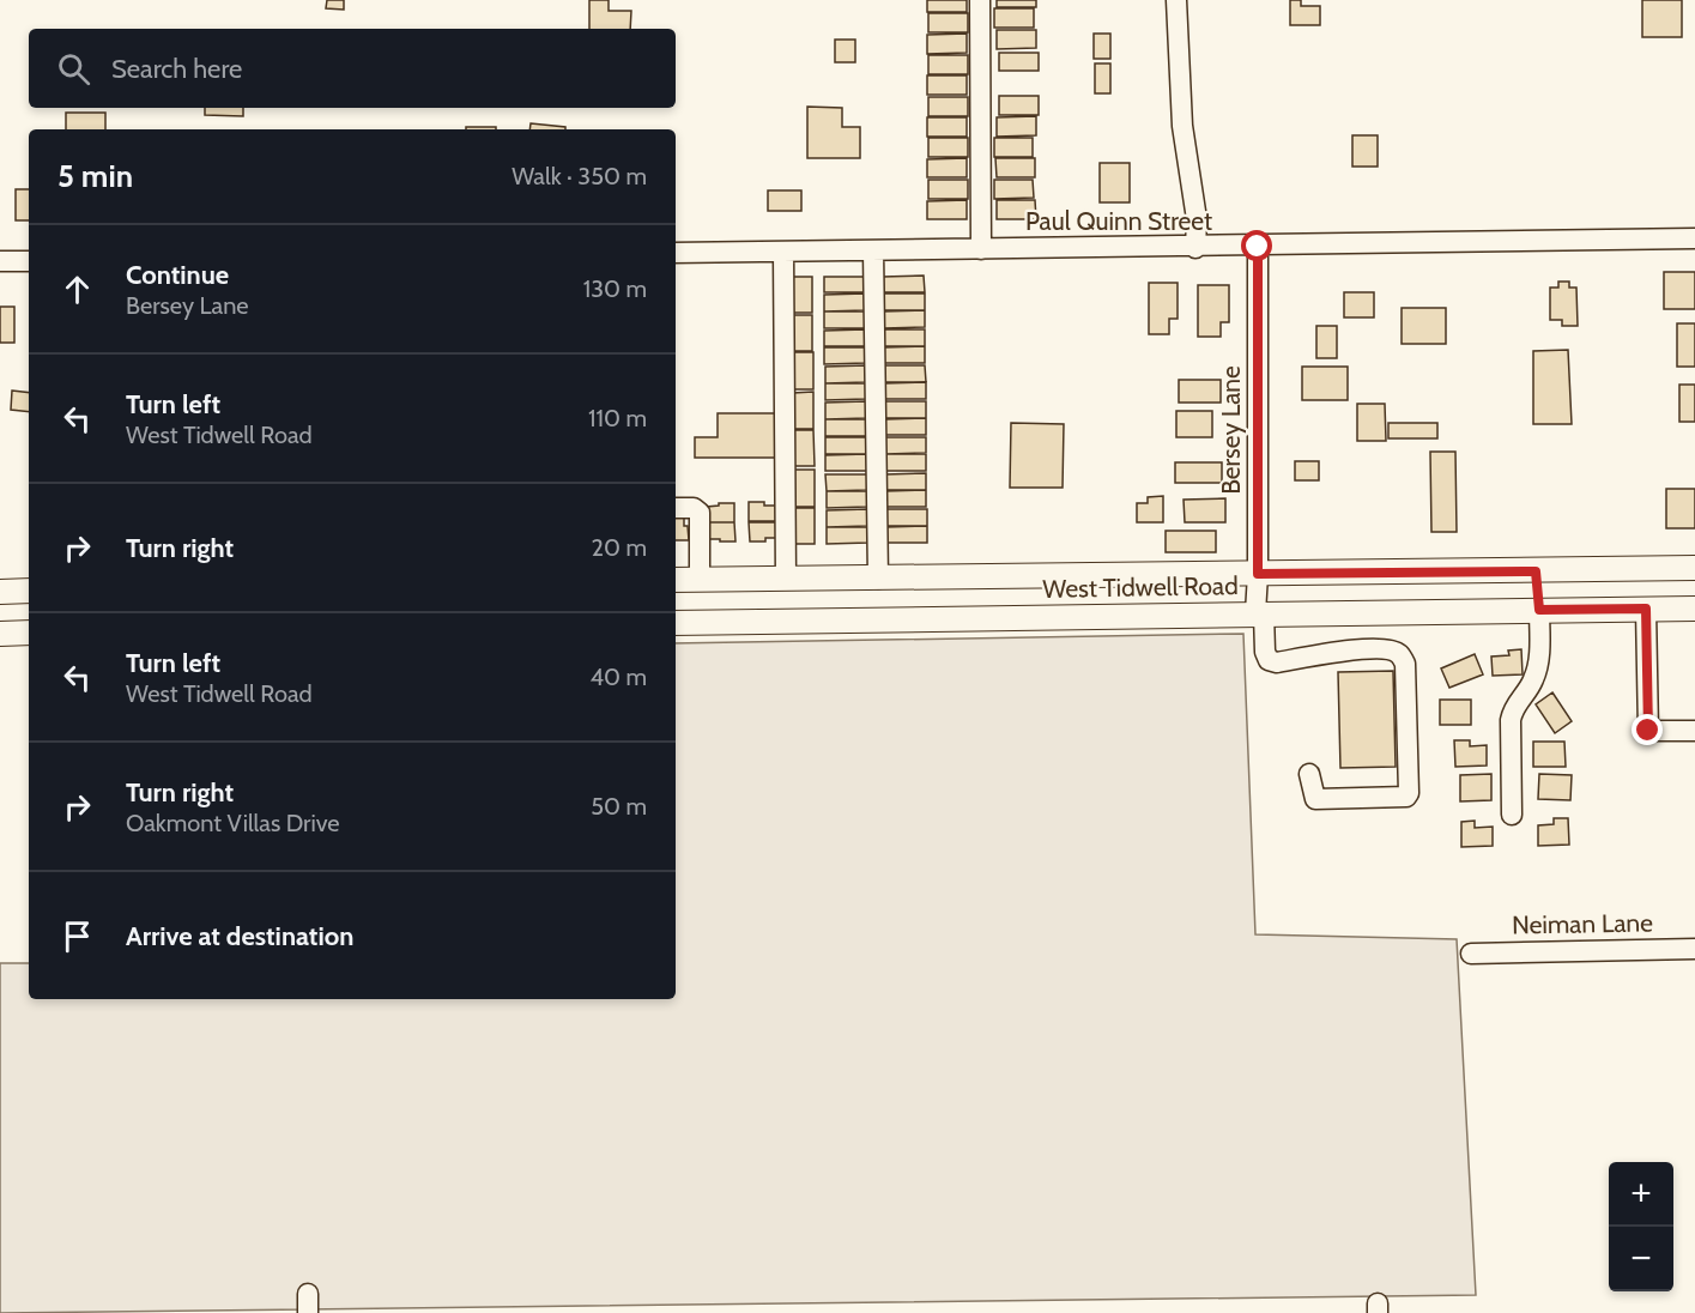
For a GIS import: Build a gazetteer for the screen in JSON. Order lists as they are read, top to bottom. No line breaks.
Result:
{"streets":{"main road":["West Tidwell Road"],"street":["Paul Quinn Street","Bersey Lane","Neiman Lane"]},"crossings":[["Paul Quinn Street","Bersey Lane"],["Bersey Lane","West Tidwell Road"]],"page":{"search":"Search here","heading":["5 min","Walk · 350 m"],"list":[["Continue","Bersey Lane","130 m"],["Turn left","West Tidwell Road","110 m"],["Turn right","20 m"],["Turn left","West Tidwell Road","40 m"],["Turn right","Oakmont Villas Drive","50 m"],"Arrive at destination"],"map_buttons":["+","−"]}}
